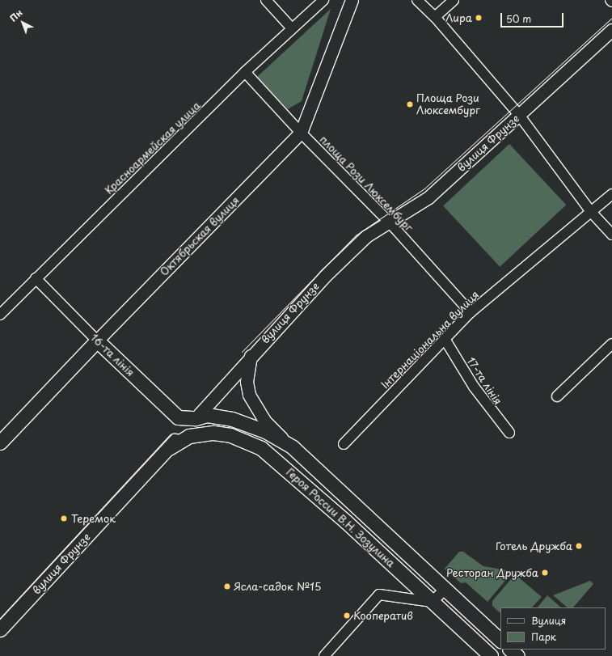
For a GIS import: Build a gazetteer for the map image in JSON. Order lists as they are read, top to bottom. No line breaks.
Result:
{"streets":{"main road":["вулиця Фрунзе","Октябрьская вулиця","16-та лінія","Героя России В.Н. Зозулина"],"street":["Красноармейская улица","площа Рози Люксембург","Інтернаціональна вулиця","17-та лінія"]},"crossings":[["вулиця Фрунзе","площа Рози Люксембург"],["вулиця Фрунзе","16-та лінія"],["вулиця Фрунзе","Героя России В.Н. Зозулина"],["Красноармейская улица","площа Рози Люксембург"],["Красноармейская улица","16-та лінія"],["площа Рози Люксембург","Октябрьская вулиця"],["площа Рози Люксембург","Інтернаціональна вулиця"],["Октябрьская вулиця","16-та лінія"],["Інтернаціональна вулиця","17-та лінія"],["16-та лінія","Героя России В.Н. Зозулина"]],"places":["Лира","Площа Рози Люксембург","Теремок","Готель Дружба","Ресторан Дружба","Ясла-садок №15","Кооператив"],"legend":["Вулиця","Парк"],"scale_bar":"50 m","north":"top left"}
